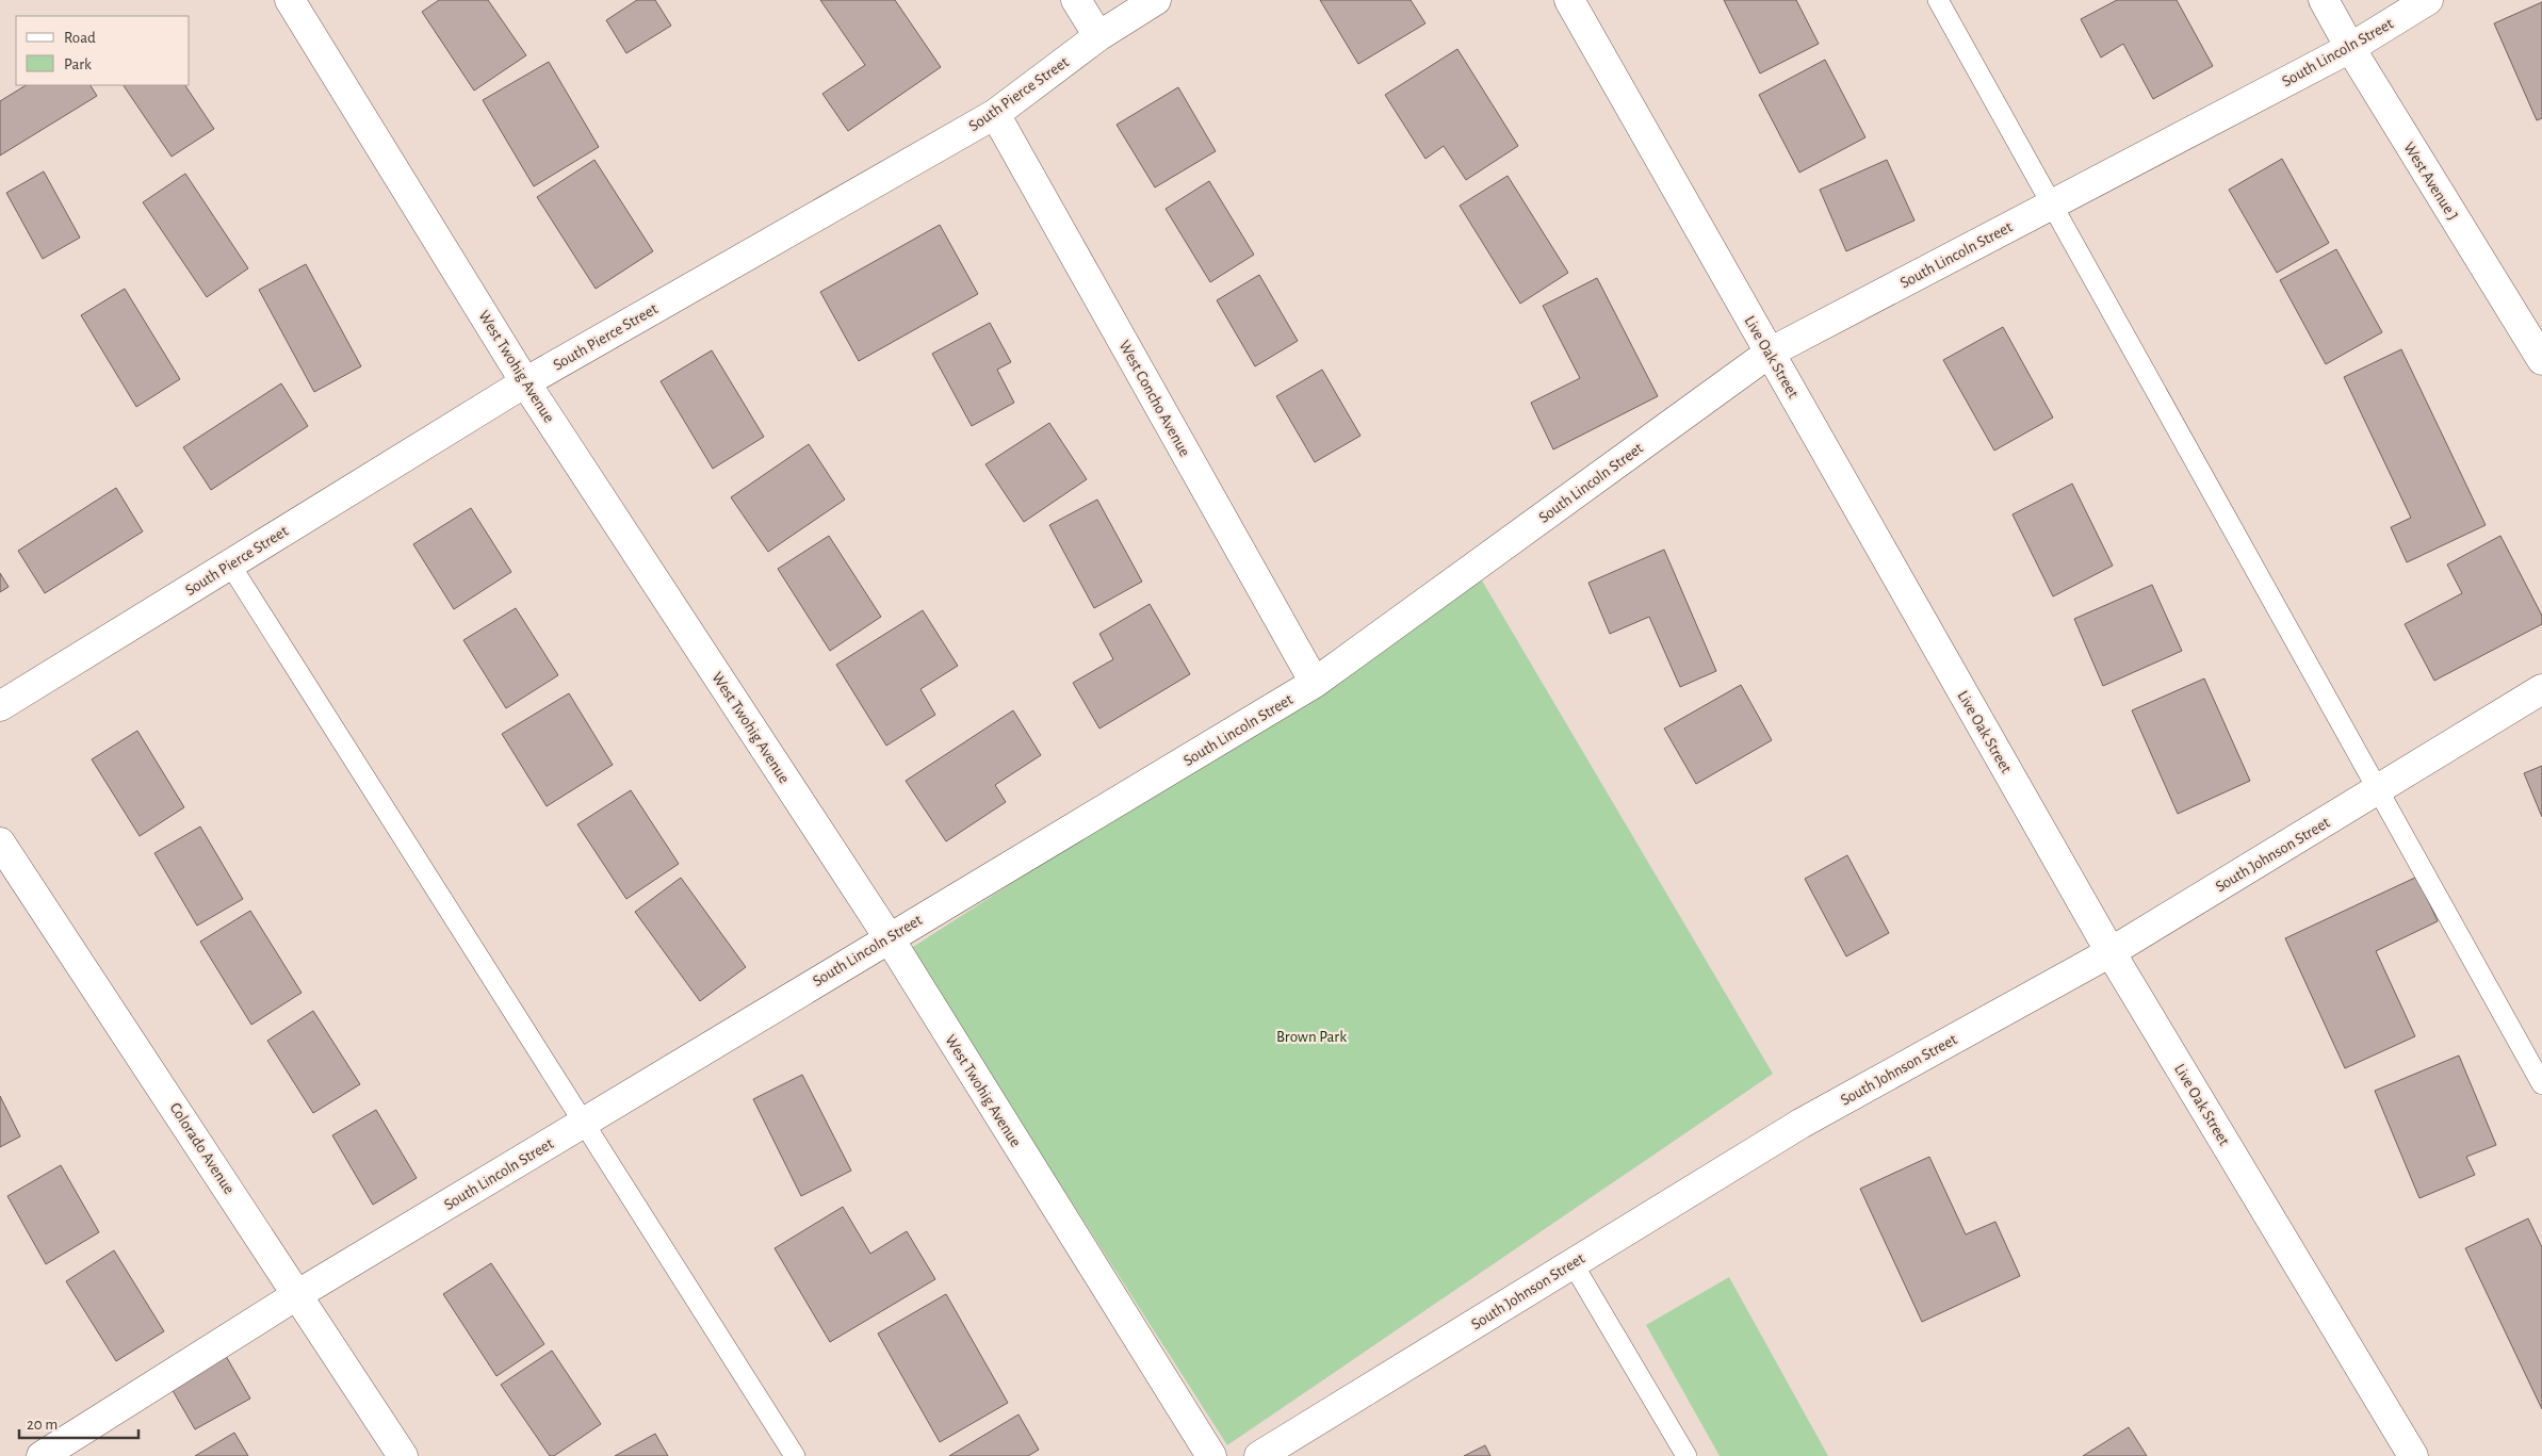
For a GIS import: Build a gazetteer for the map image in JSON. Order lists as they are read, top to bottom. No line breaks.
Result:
{"streets":{"street":["South Lincoln Street","South Pierce Street","West Avenue J","Live Oak Street","West Twohig Avenue","West Concho Avenue","South Johnson Street","Colorado Avenue"]},"crossings":[["South Lincoln Street","West Avenue J"],["South Lincoln Street","Live Oak Street"],["South Lincoln Street","West Twohig Avenue"],["South Lincoln Street","West Concho Avenue"],["South Lincoln Street","Colorado Avenue"],["South Pierce Street","West Twohig Avenue"],["South Pierce Street","West Concho Avenue"],["Live Oak Street","South Johnson Street"]],"parks":["Brown Park"],"legend":["Road","Park"],"scale_bar":"20 m"}
